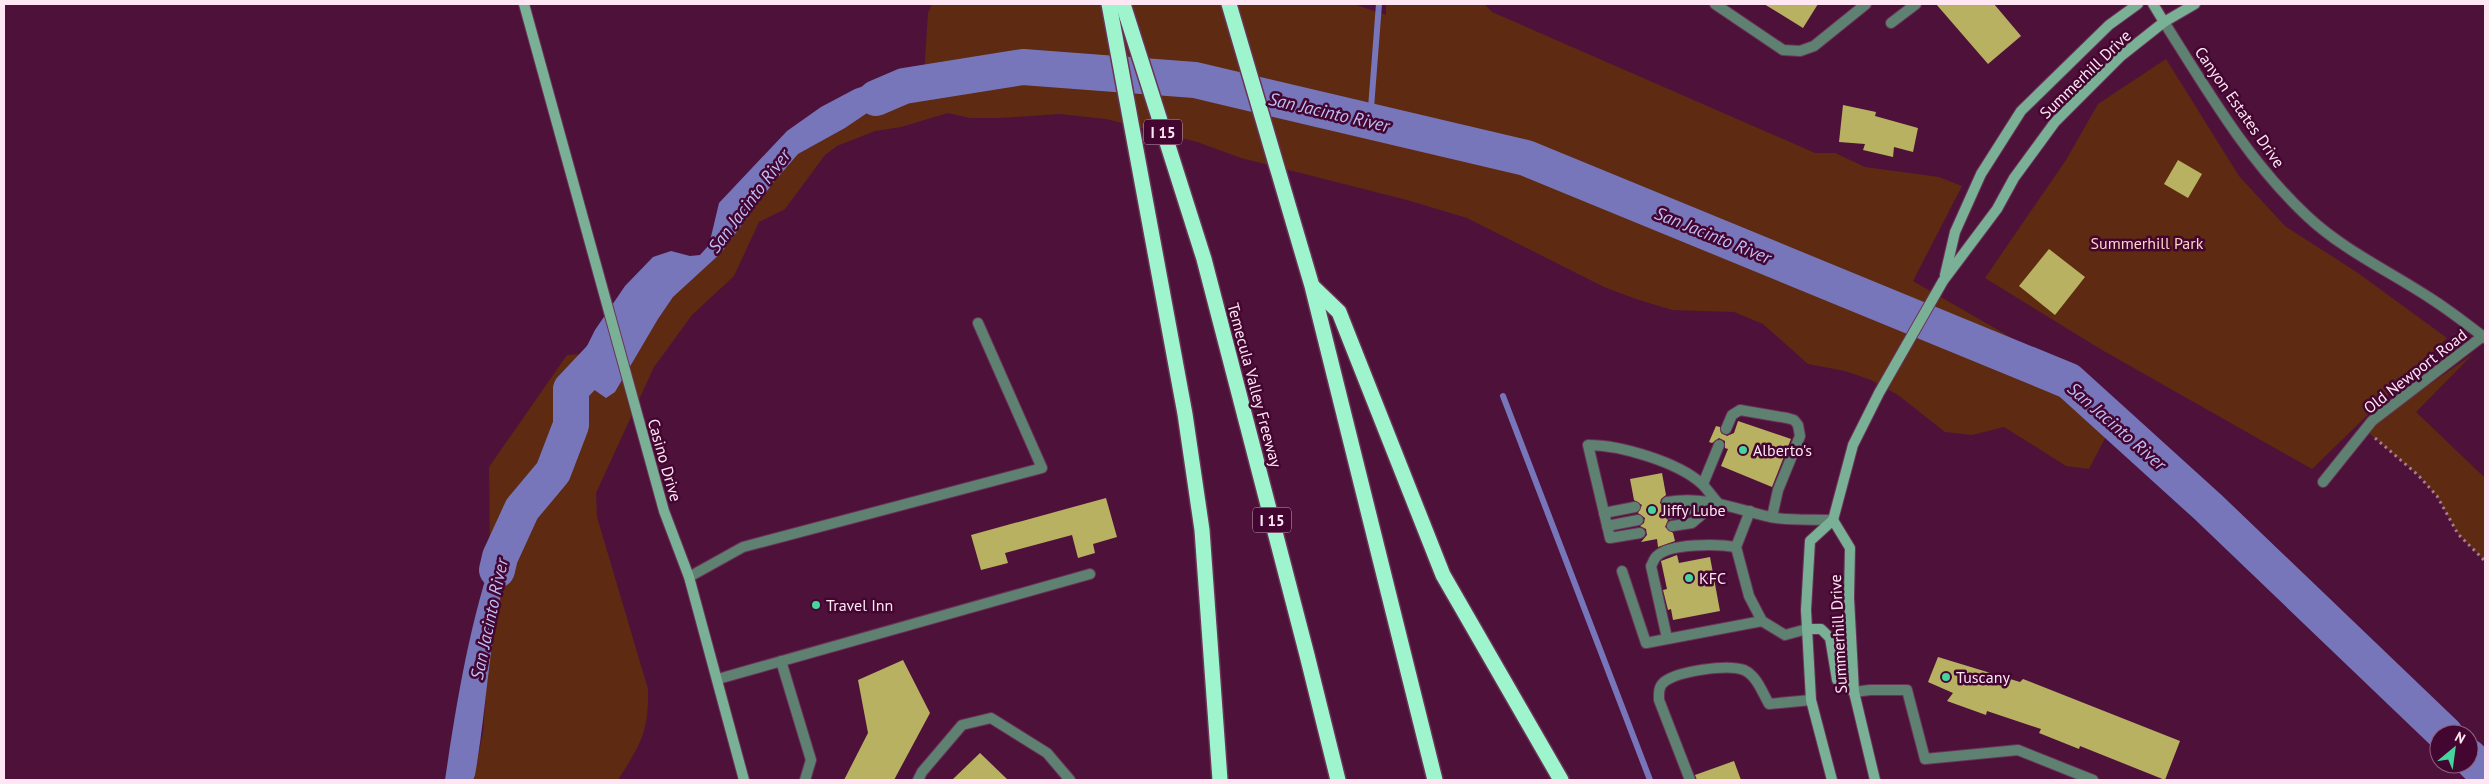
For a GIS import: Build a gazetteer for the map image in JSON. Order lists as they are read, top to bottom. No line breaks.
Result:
{"streets":{"highway":["I 15","Temecula Valley Freeway"],"main road":["Summerhill Drive","Canyon Estates Drive","Casino Drive"],"street":["Old Newport Road"]},"crossings":[["Summerhill Drive","Canyon Estates Drive"],["Canyon Estates Drive","Old Newport Road"]],"water":["San Jacinto River"],"parks":["Summerhill Park"],"places":["Alberto's","Jiffy Lube","KFC","Travel Inn","Tuscany"],"north":"top right"}
